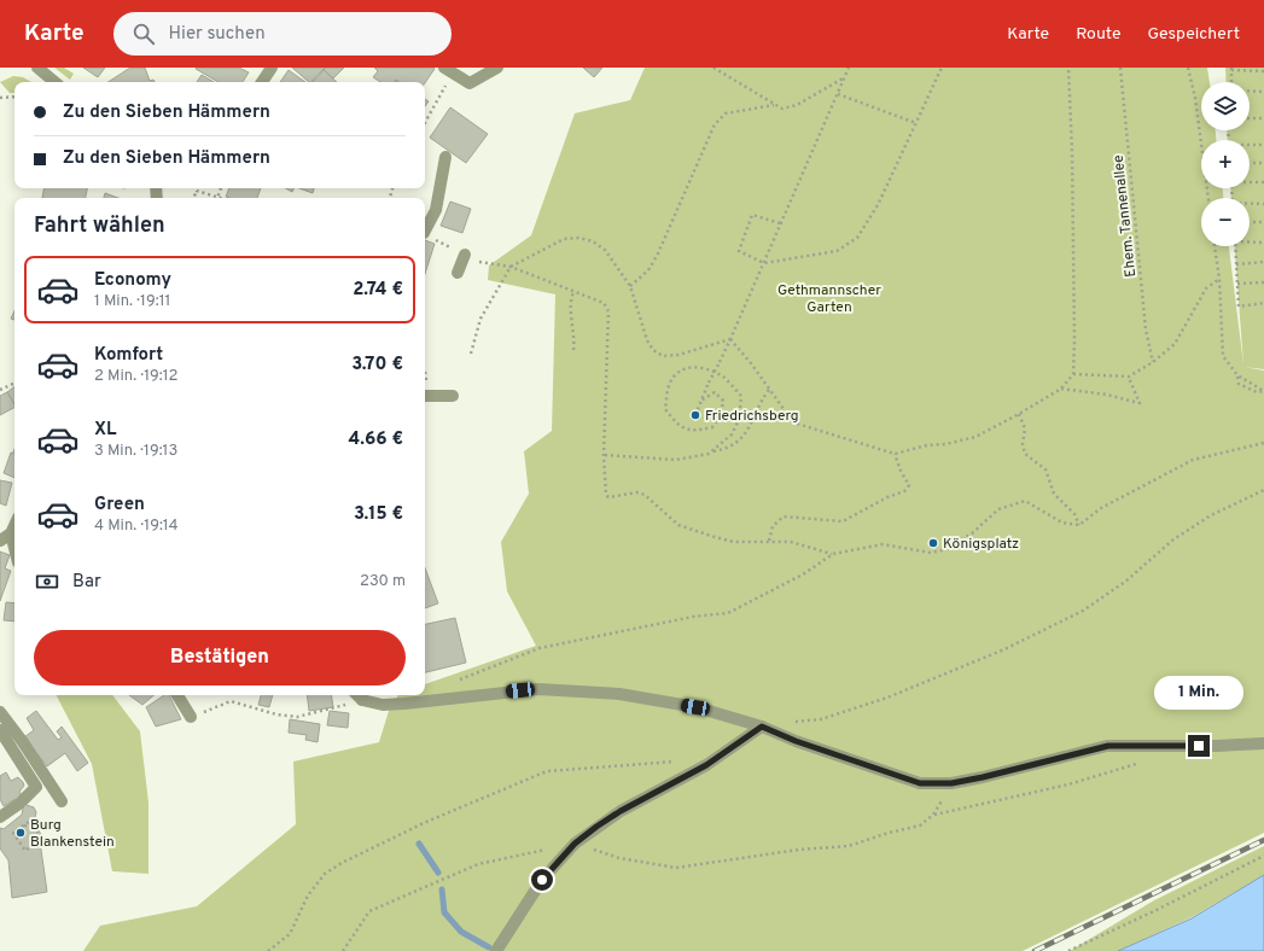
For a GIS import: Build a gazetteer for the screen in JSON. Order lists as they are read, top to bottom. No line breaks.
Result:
{"streets":{"path":["Ehem. Tannenallee"]},"parks":["Gethmannscher Garten"],"places":["Friedrichsberg","Königsplatz","Burg Blankenstein"],"page":{"header":"Karte","search":"Hier suchen","nav":["Karte","Route","Gespeichert"],"map_buttons":["+","−"],"banner":["Zu den Sieben Hämmern","Zu den Sieben Hämmern"],"heading":"Fahrt wählen","list":[{"name":"Economy","note":"1 Min. · 19:11","value":"2.74 €"},{"name":"Komfort","note":"2 Min. · 19:12","value":"3.70 €"},{"name":"XL","note":"3 Min. · 19:13","value":"4.66 €"},{"name":"Green","note":"4 Min. · 19:14","value":"3.15 €"}],"pay":["Bar","230 m"],"buttons":"Bestätigen","bubble":"1 Min."}}
